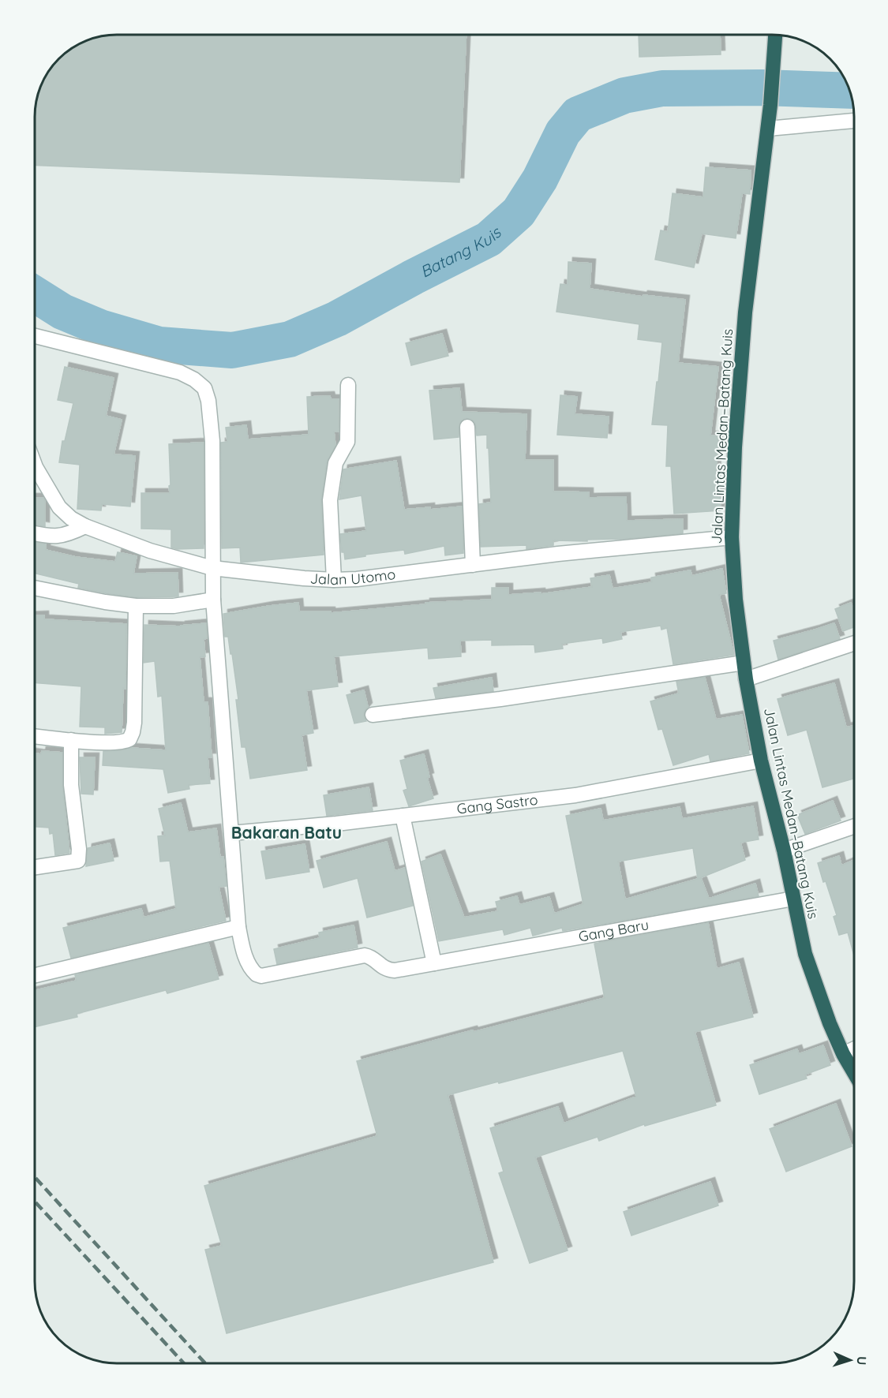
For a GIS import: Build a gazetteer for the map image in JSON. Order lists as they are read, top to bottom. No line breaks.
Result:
{"streets":{"highway":["Jalan Lintas Medan–Batang Kuis"],"street":["Jalan Utomo","Gang Sastro","Gang Baru"]},"crossings":[["Jalan Lintas Medan–Batang Kuis","Jalan Utomo"],["Jalan Lintas Medan–Batang Kuis","Gang Sastro"],["Jalan Lintas Medan–Batang Kuis","Gang Baru"]],"districts":["Bakaran Batu"],"water":["Batang Kuis"],"north":"right"}
